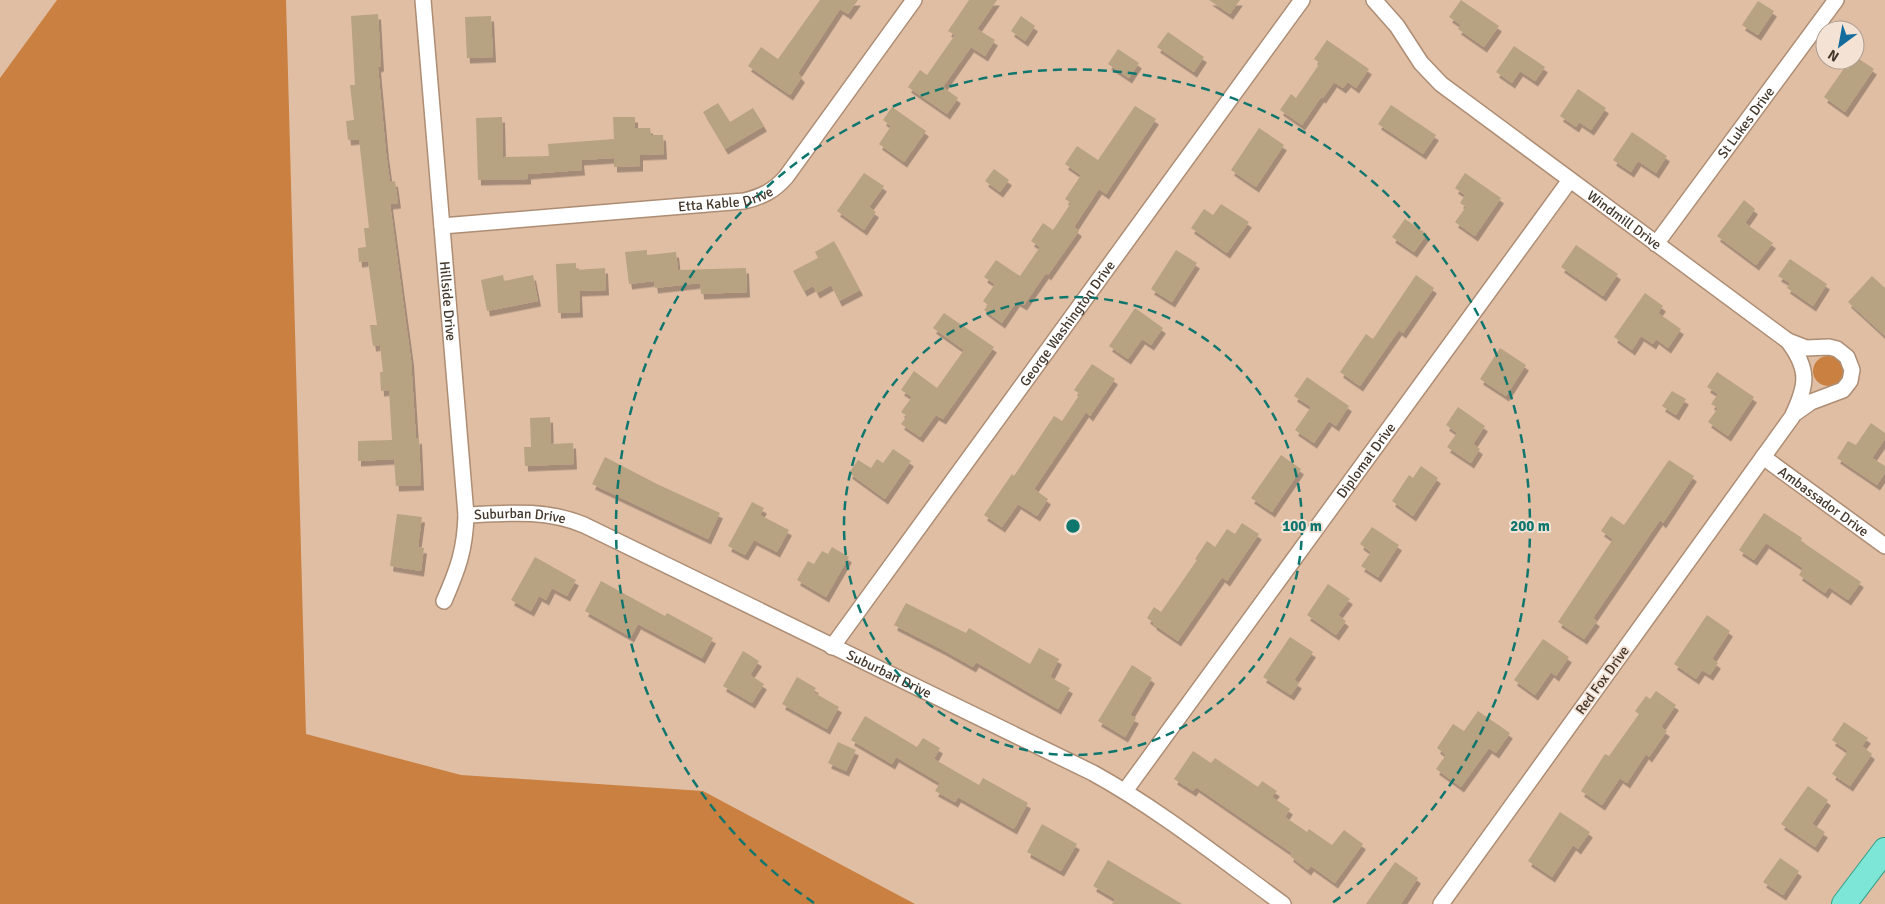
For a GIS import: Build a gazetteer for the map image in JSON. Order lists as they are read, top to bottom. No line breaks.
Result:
{"streets":{"street":["St Lukes Drive","Etta Kable Drive","Windmill Drive","Hillside Drive","George Washington Drive","Diplomat Drive","Ambassador Drive","Suburban Drive","Red Fox Drive"]},"crossings":[["St Lukes Drive","Windmill Drive"],["Etta Kable Drive","Hillside Drive"],["Windmill Drive","Diplomat Drive"],["Windmill Drive","Ambassador Drive"],["Windmill Drive","Red Fox Drive"],["Hillside Drive","Suburban Drive"],["George Washington Drive","Suburban Drive"],["Diplomat Drive","Suburban Drive"],["Ambassador Drive","Red Fox Drive"]],"north":"bottom left","rings":["100 m","200 m"]}
